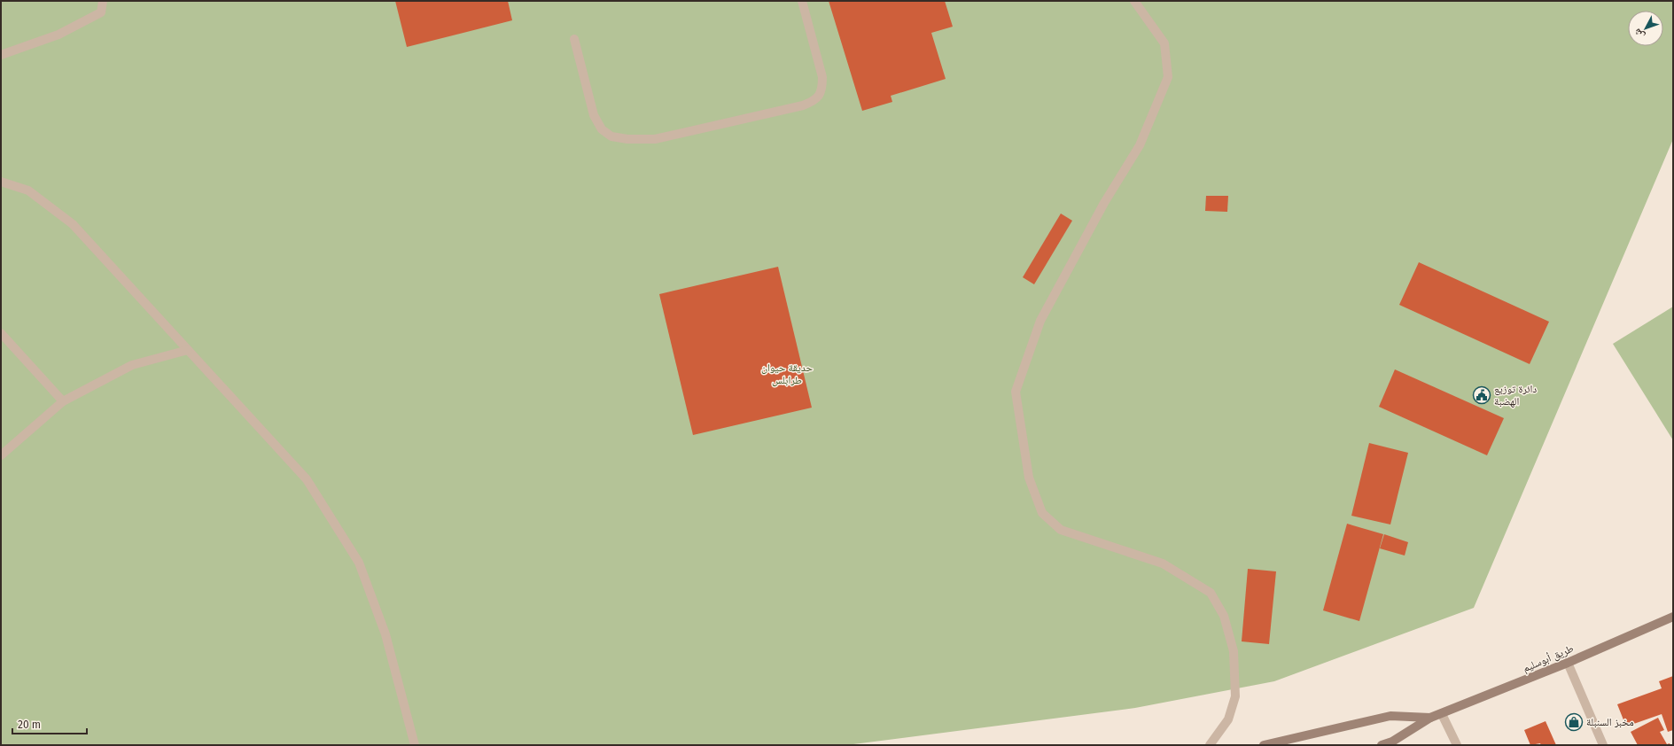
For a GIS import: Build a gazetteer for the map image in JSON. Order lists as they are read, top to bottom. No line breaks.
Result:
{"streets":{"main road":["طريق أبوسليم"]},"parks":["حديقة حيوان طرابلس"],"places":{"public building":["دائرة توزيع الهضبة"],"shop":["مخبز السنبلة"]},"scale_bar":"20 m","north":"bottom left"}
